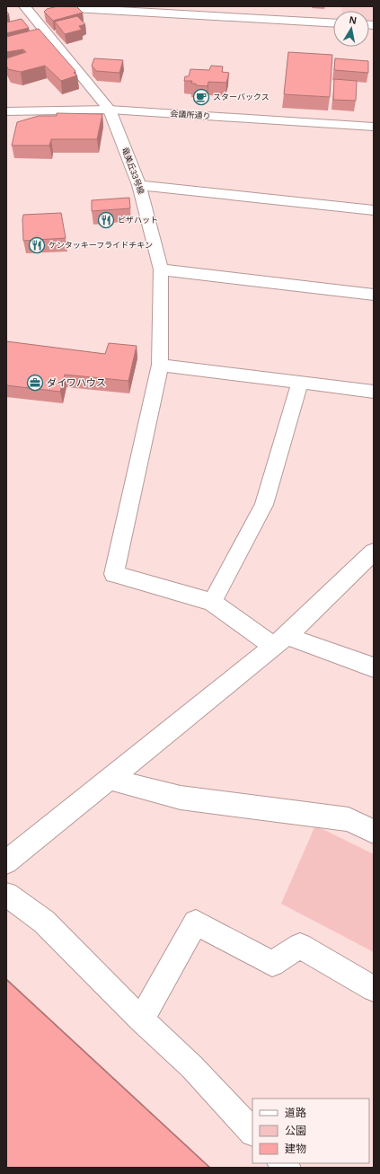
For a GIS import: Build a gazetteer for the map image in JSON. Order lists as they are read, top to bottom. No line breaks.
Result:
{"streets":{"street":["会議所通り","竜美丘33号線"]},"crossings":[["会議所通り","竜美丘33号線"]],"places":{"cafe":["スターバックス"],"restaurant":["ピザハット","ケンタッキーフライドチキン"],"office":["ダイワハウス"]},"legend":["道路","公園","建物"],"north":"top"}
